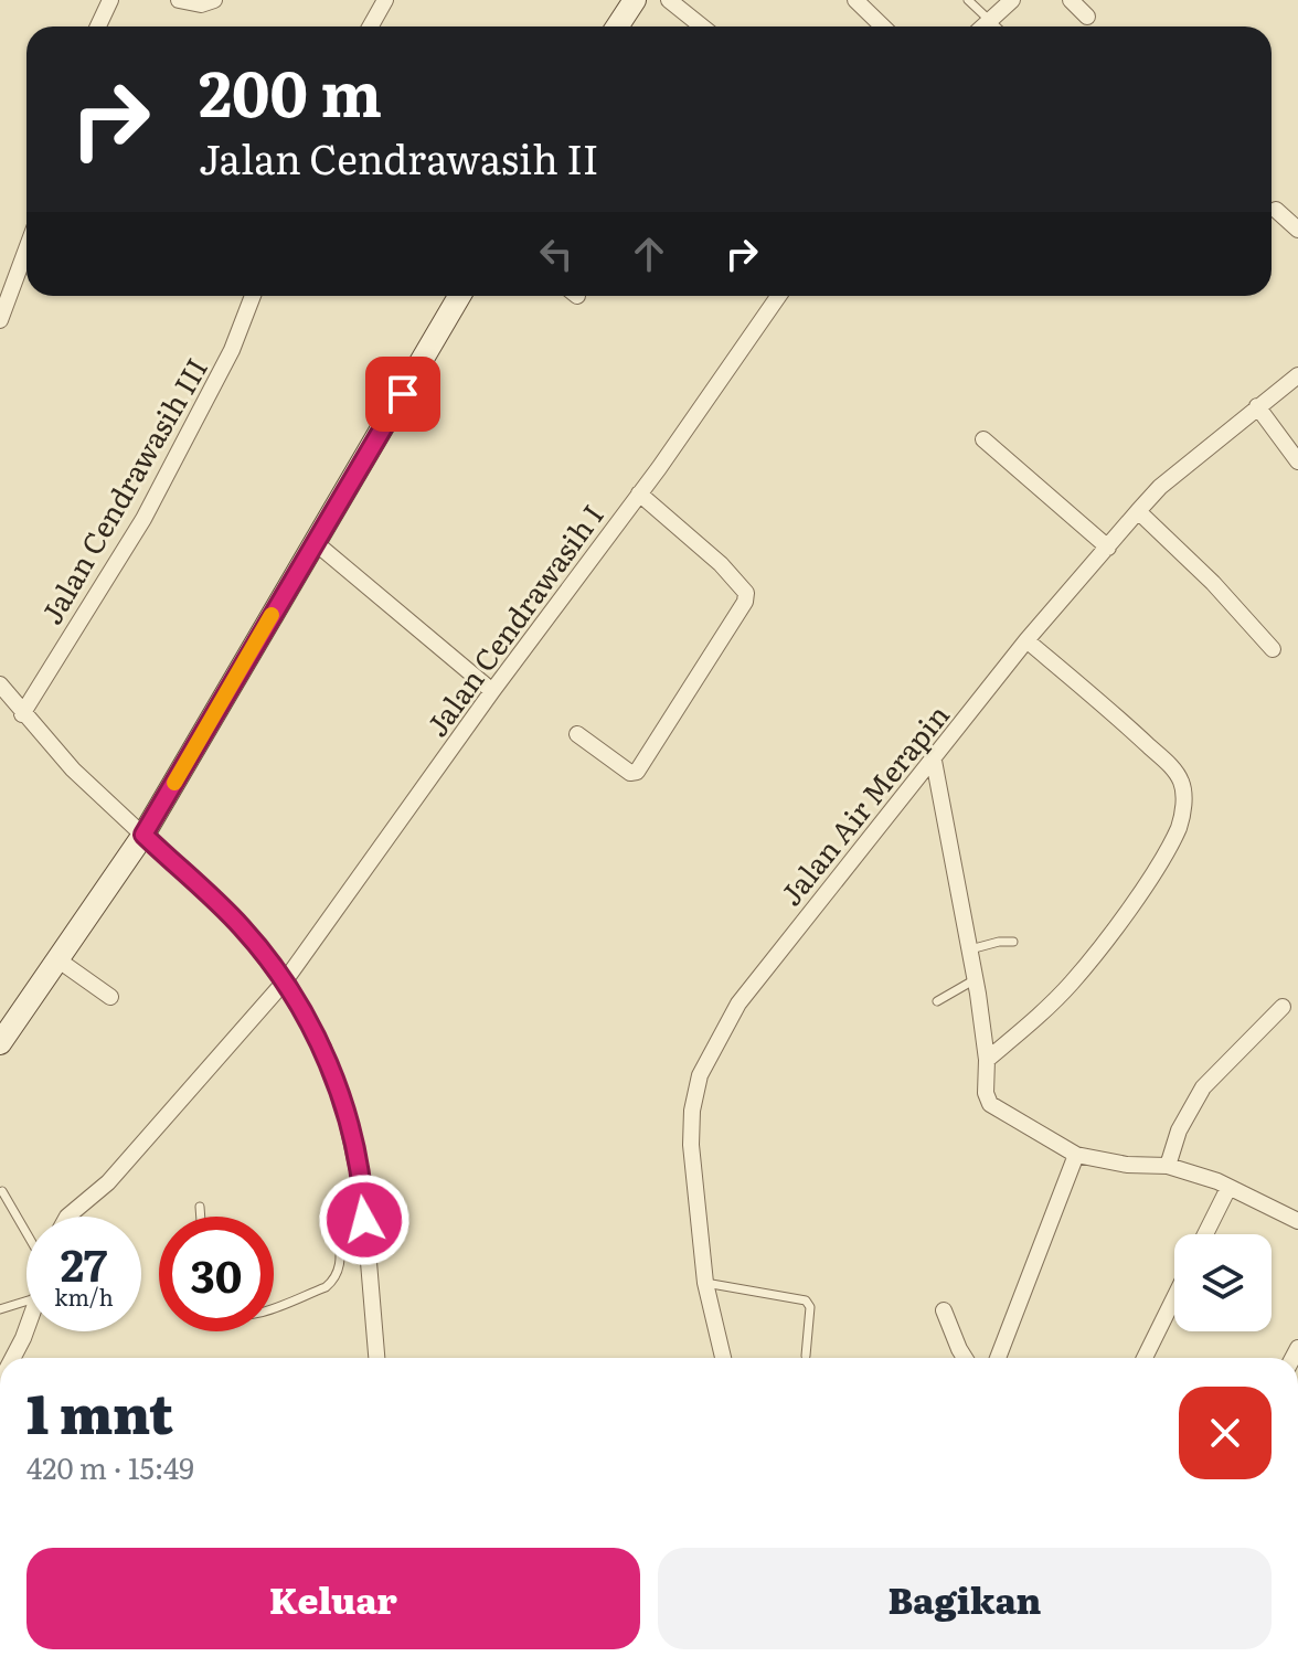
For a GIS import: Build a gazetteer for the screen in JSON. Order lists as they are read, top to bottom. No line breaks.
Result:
{"streets":{"street":["Jalan Cendrawasih III","Jalan Cendrawasih I","Jalan Air Merapin"]},"page":{"turn":["200 m","Jalan Cendrawasih II"],"speed":"27 km/h","limit":"30","heading":["1 mnt","420 m · 15:49"],"buttons":["Keluar","Bagikan"]}}
